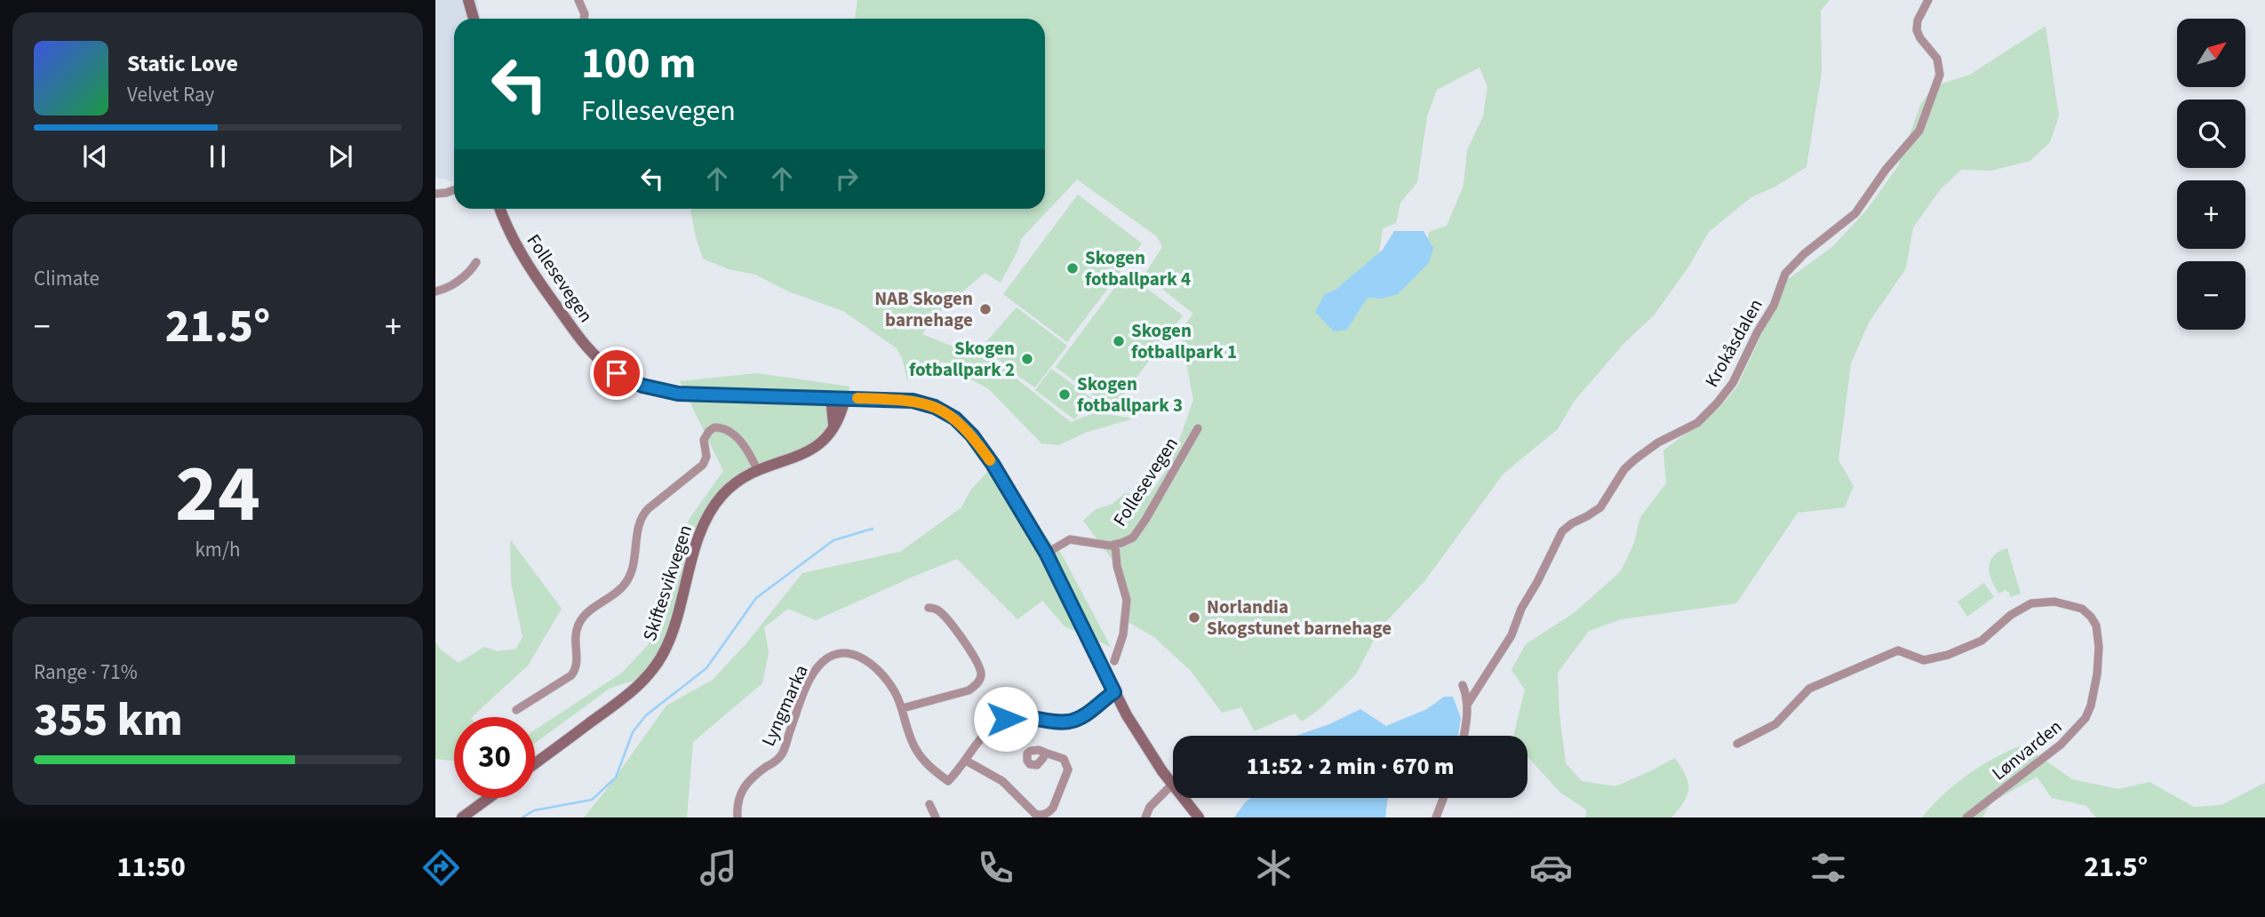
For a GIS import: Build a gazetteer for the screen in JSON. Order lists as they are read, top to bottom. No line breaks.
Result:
{"streets":{"main road":["Follesevegen","Skiftesvikvegen"],"street":["Krokåsdalen","Lyngmarka","Lønvarden"]},"crossings":[["Follesevegen","Skiftesvikvegen"]],"places":["Skogen fotballpark 4","NAB Skogen barnehage","Skogen fotballpark 1","Skogen fotballpark 2","Skogen fotballpark 3","Norlandia Skogstunet barnehage"],"north":"top right","page":{"map_buttons":["+","−"],"turn":["100 m","Follesevegen"],"song":["Static Love","Velvet Ray"],"tile":["Climate",["24","km/h"],["Range · 71%","355 km"]],"heat":["−","21.5°","+"],"limit":"30","trip":"11:52 · 2 min · 670 m","tabs":["11:50","21.5°"]}}
